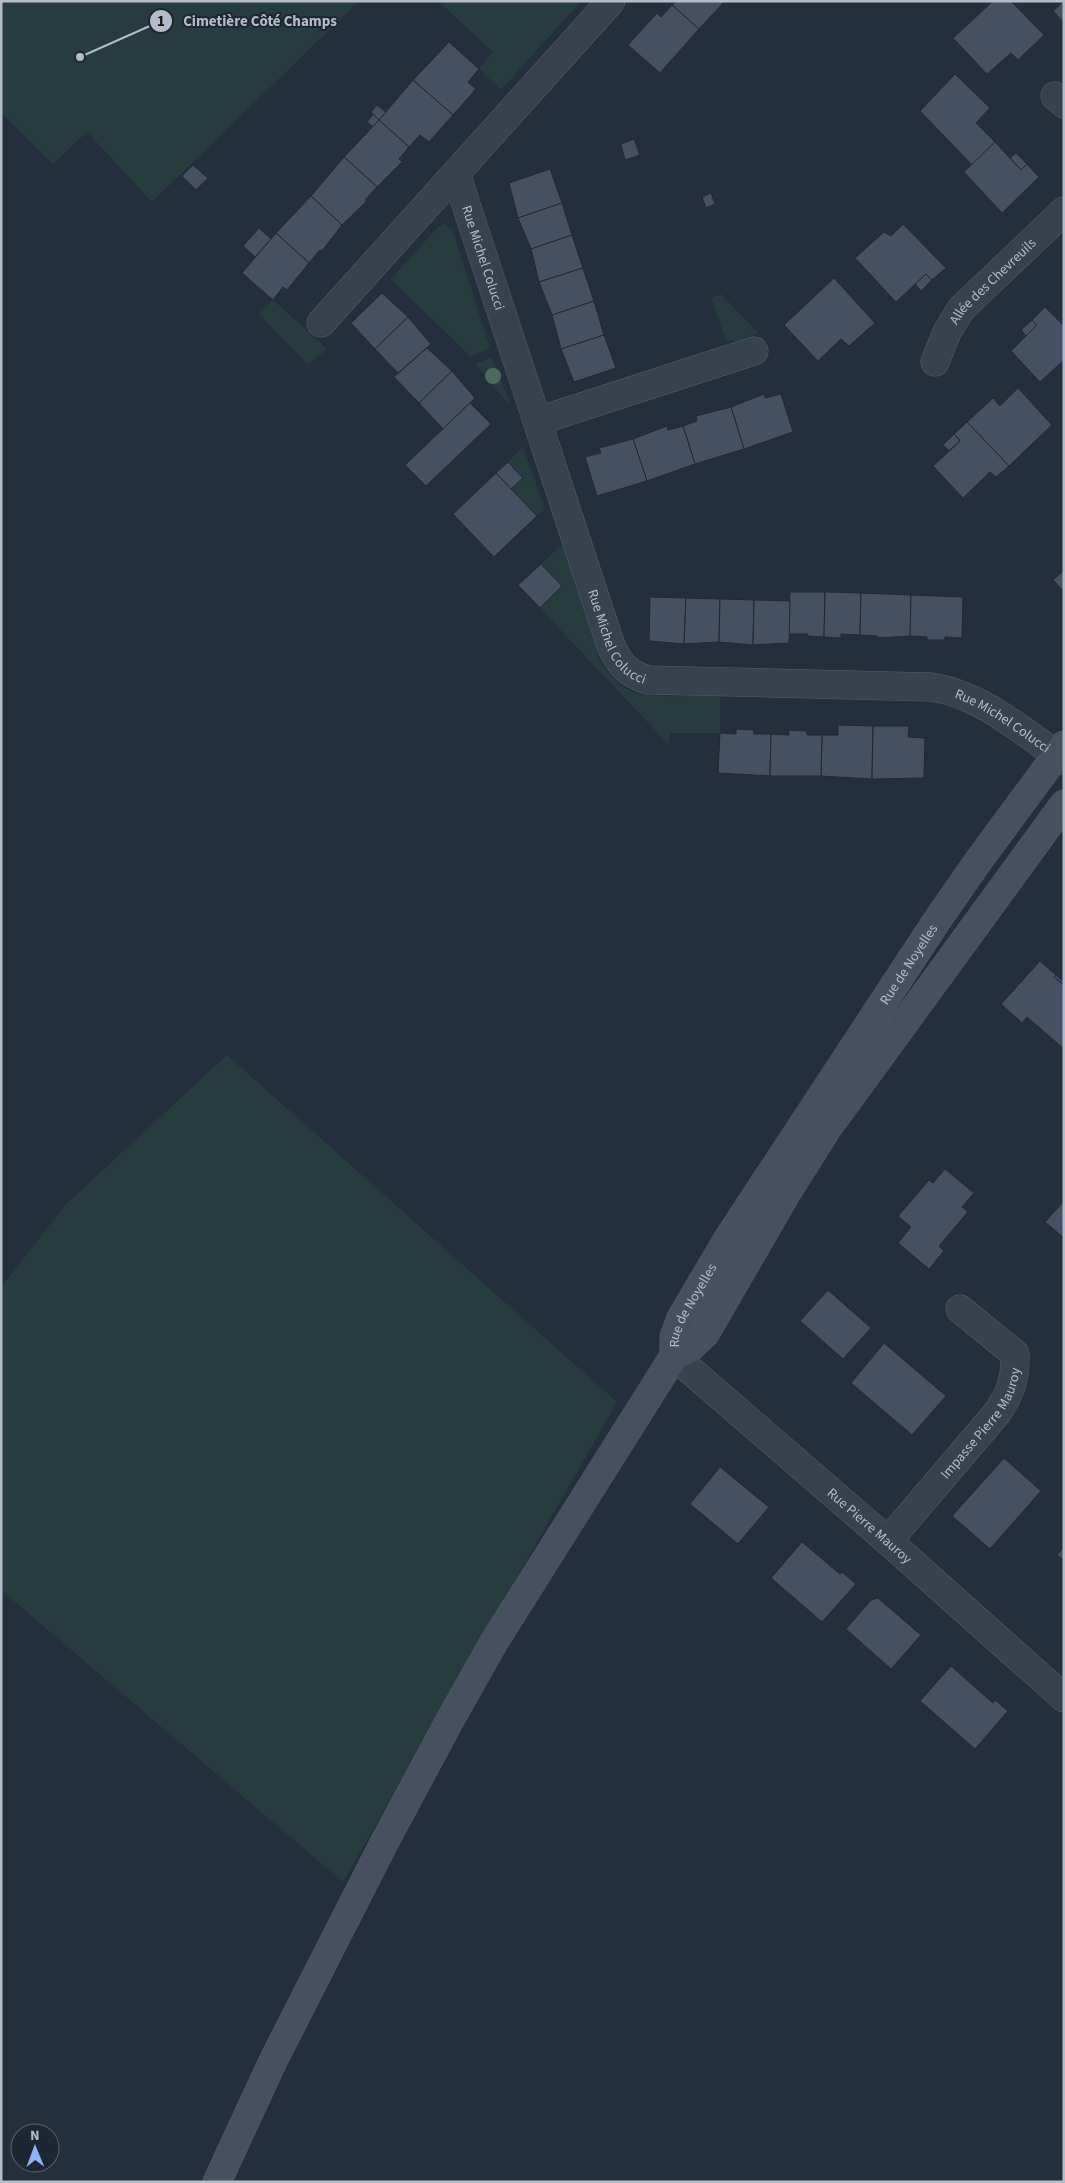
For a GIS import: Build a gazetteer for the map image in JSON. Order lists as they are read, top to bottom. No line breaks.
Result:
{"streets":{"street":["Rue Michel Colucci","Allée des Chevreuils","Rue de Noyelles","Impasse Pierre Mauroy","Rue Pierre Mauroy"]},"crossings":[["Rue Michel Colucci","Rue de Noyelles"],["Rue de Noyelles","Rue Pierre Mauroy"],["Impasse Pierre Mauroy","Rue Pierre Mauroy"]],"places":["Cimetière Côté Champs"],"north":"top"}
